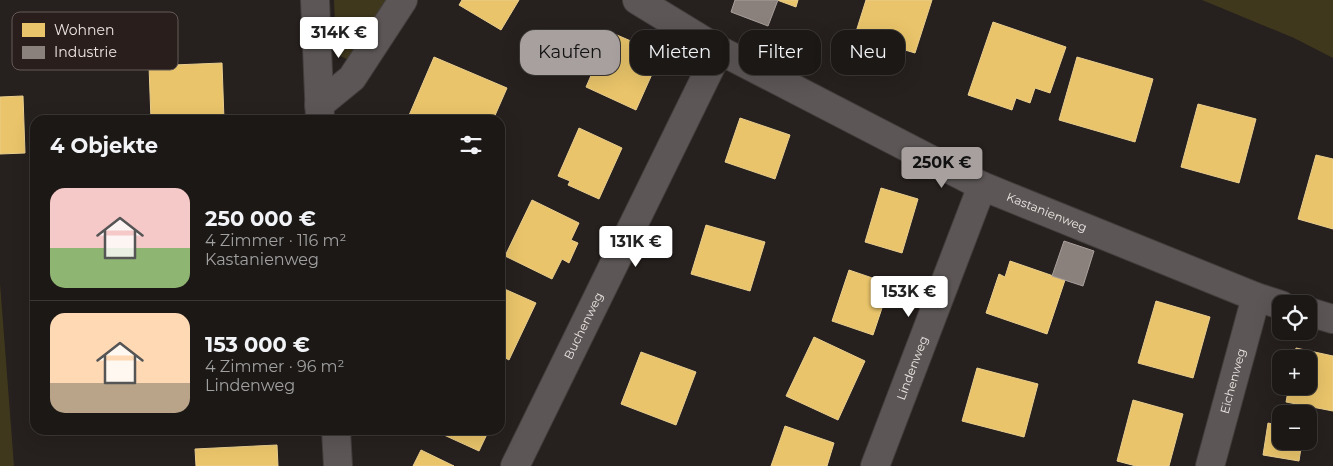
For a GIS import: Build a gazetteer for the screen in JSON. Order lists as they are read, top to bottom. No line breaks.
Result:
{"streets":{"street":["Kastanienweg","Buchenweg","Lindenweg","Eichenweg"]},"crossings":[["Kastanienweg","Lindenweg"],["Kastanienweg","Eichenweg"]],"legend":["Wohnen","Industrie"],"page":{"price":["314K €","250K €","131K €","153K €"],"chip":["Kaufen","Mieten","Filter","Neu"],"heading":"4 Objekte","list":[{"name":"250 000 €","note":"4 Zimmer · 116 m² · Kastanienweg"},{"name":"153 000 €","note":"4 Zimmer · 96 m² · Lindenweg"}],"map_buttons":["+","−"]}}
